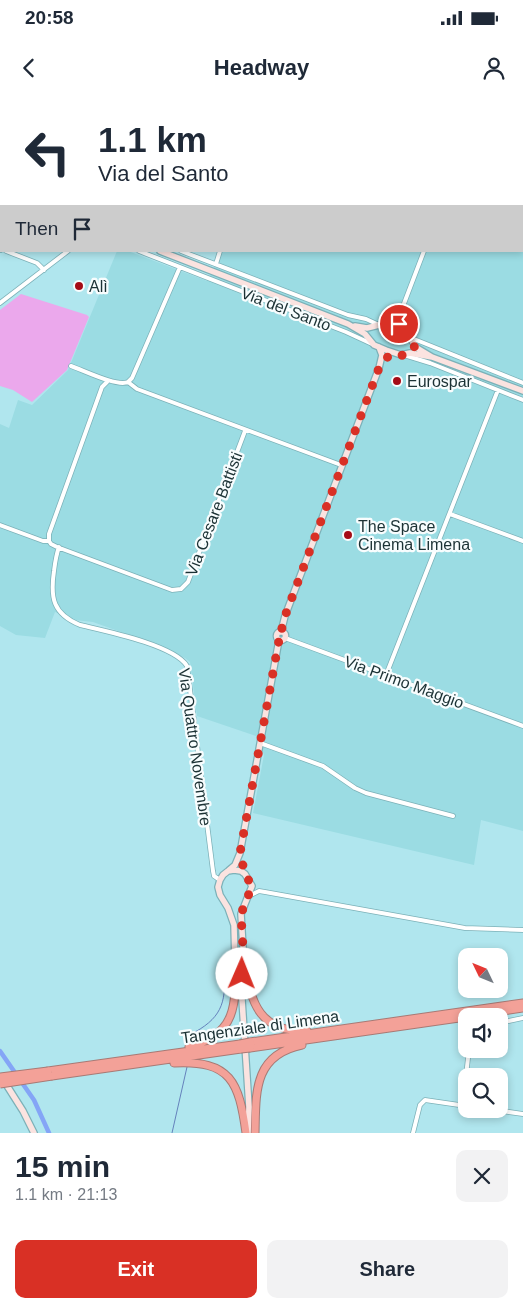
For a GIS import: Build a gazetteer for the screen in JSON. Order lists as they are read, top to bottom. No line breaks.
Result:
{"streets":{"highway":["Tangenziale di Limena"],"street":["Via del Santo","Via Cesare Battisti","Via Primo Maggio","Via Quattro Novembre"]},"crossings":[["Via Cesare Battisti","Via Quattro Novembre"]],"places":["Alì","Eurospar","The Space Cinema Limena"],"north":"top left","page":{"status":"20:58","header":"Headway","turn":["1.1 km","Via del Santo"],"then":"Then","heading":["15 min","1.1 km · 21:13"],"buttons":["Exit","Share"]}}
